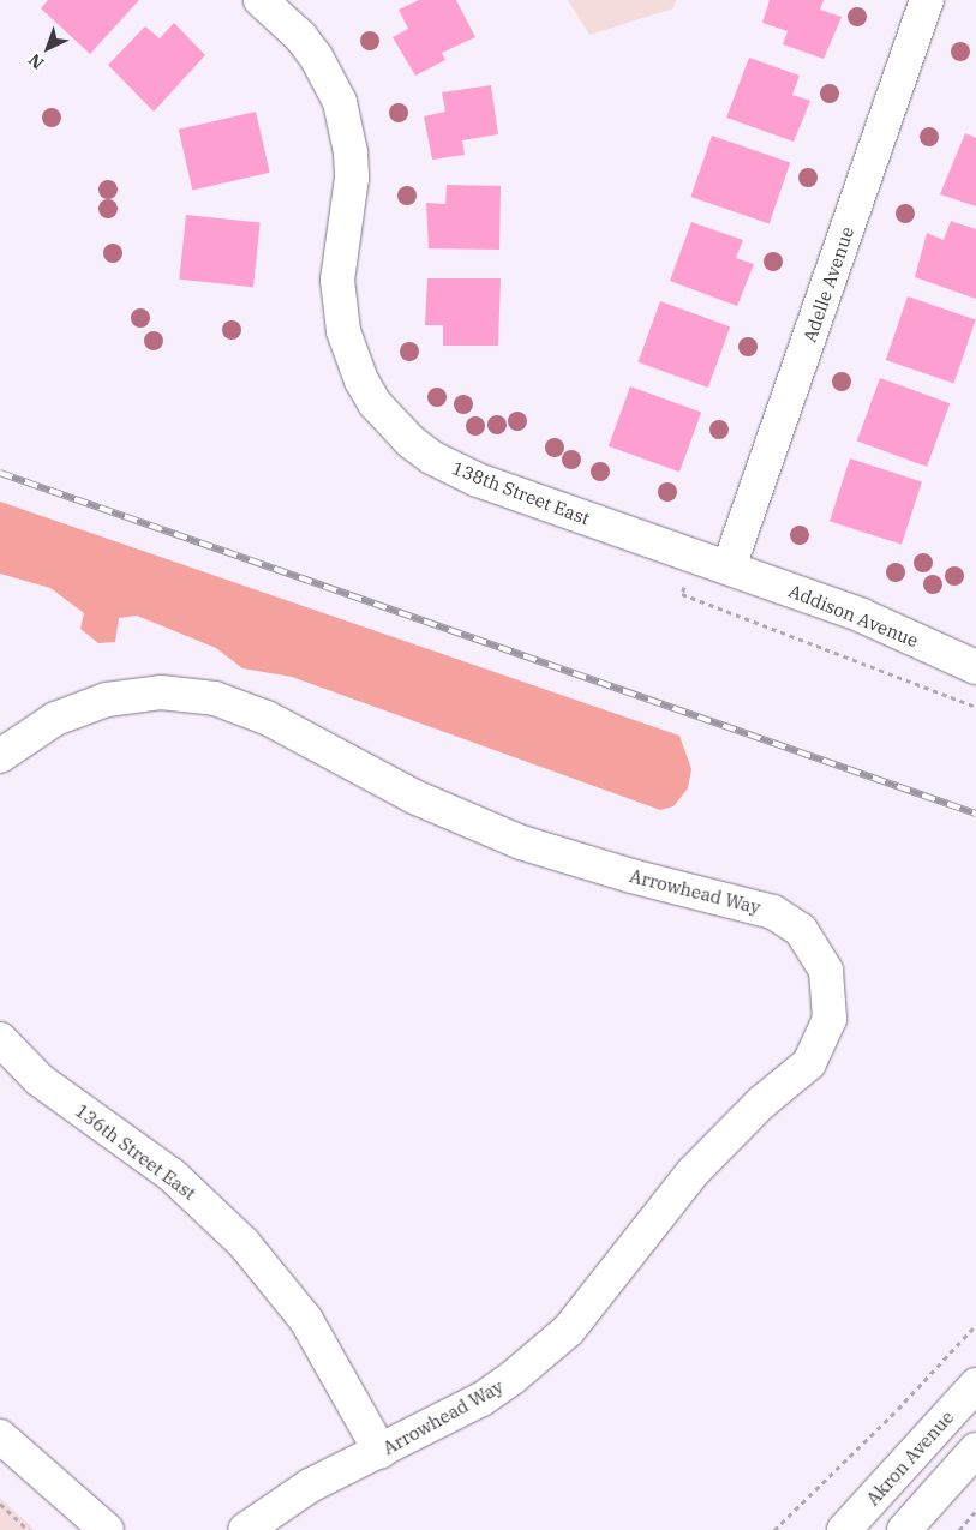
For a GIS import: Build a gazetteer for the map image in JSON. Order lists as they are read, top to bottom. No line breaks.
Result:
{"streets":{"street":["Adelle Avenue","138th Street East","Addison Avenue","Arrowhead Way","136th Street East","Akron Avenue"]},"crossings":[["Adelle Avenue","138th Street East"],["Adelle Avenue","Addison Avenue"],["138th Street East","Addison Avenue"],["Arrowhead Way","136th Street East"]],"north":"bottom left"}
